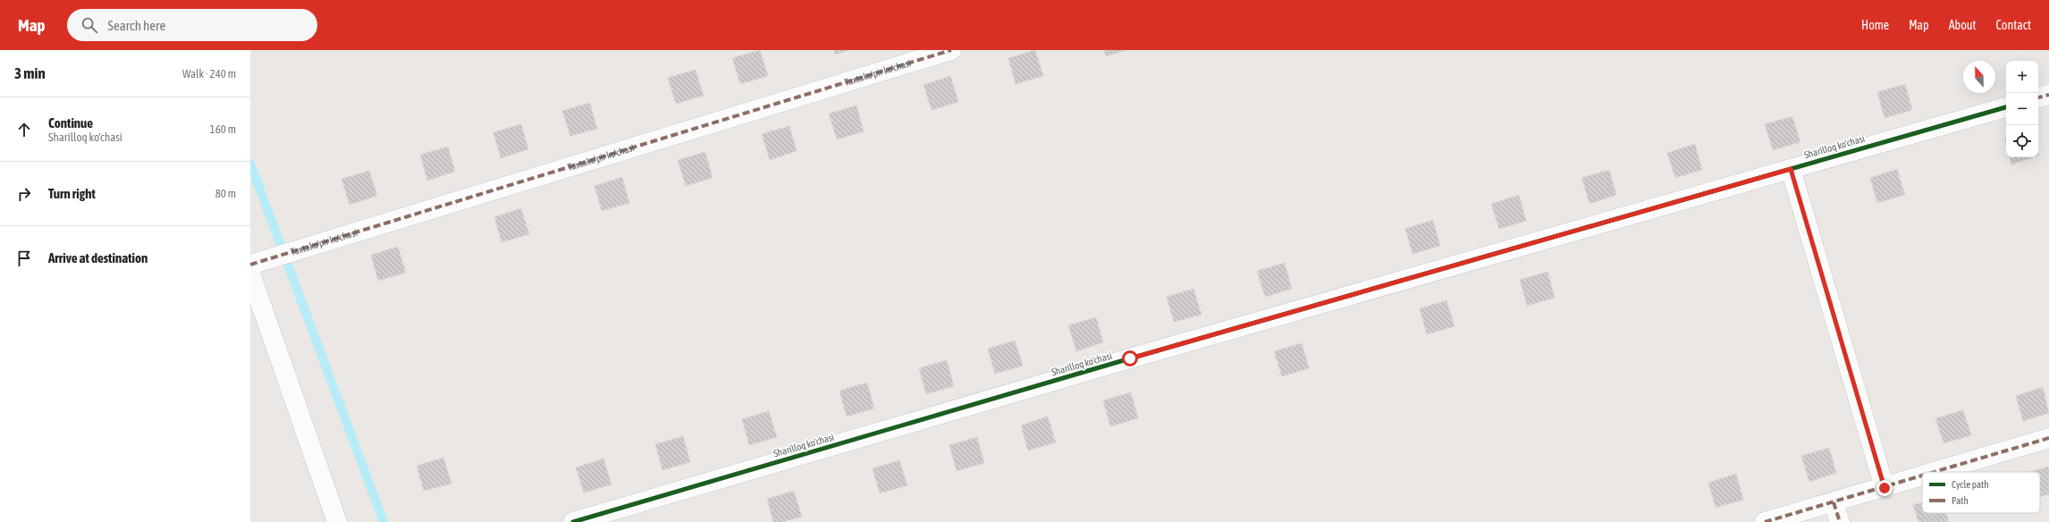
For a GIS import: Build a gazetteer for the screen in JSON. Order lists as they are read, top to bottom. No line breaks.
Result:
{"streets":{"street":["Taxtako'pir ko'chasi","Sharilloq ko'chasi"]},"legend":["Cycle path","Path"],"north":"top","page":{"header":"Map","search":"Search here","nav":["Home","Map","About","Contact"],"heading":["3 min","Walk · 240 m"],"map_buttons":["+","−"],"list":[["Continue","Sharilloq ko'chasi","160 m"],["Turn right","80 m"],"Arrive at destination"]}}
